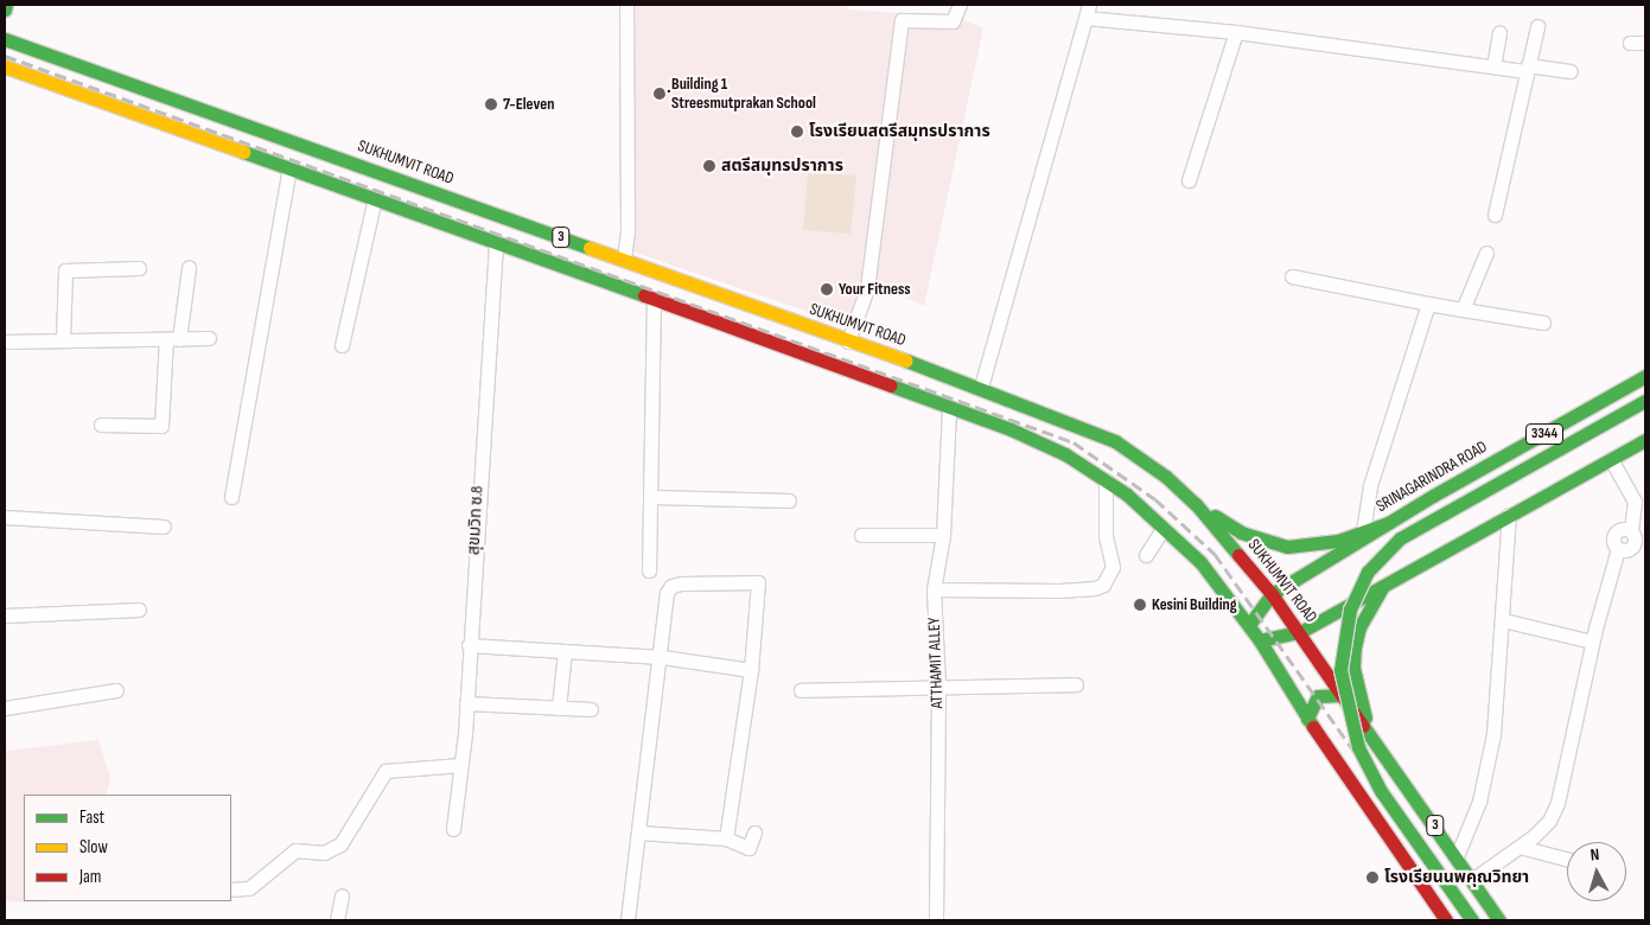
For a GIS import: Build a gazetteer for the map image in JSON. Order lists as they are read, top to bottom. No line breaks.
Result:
{"streets":{"main road":["SUKHUMVIT ROAD","3","3344","SRINAGARINDRA ROAD"],"street":["สุขมวิท ซ.8","ATTHAMIT ALLEY"]},"crossings":[["SUKHUMVIT ROAD","SRINAGARINDRA ROAD"],["3","SRINAGARINDRA ROAD"],["3","สุขมวิท ซ.8"],["3","ATTHAMIT ALLEY"]],"places":["ฺBuilding 1 Streesmutprakan School","7-Eleven","โรงเรียนสตรีสมุทรปราการ","สตรีสมุทรปราการ","Your Fitness","Kesini Building","โรงเรียนนพคุณวิทยา"],"legend":["Fast","Slow","Jam"],"north":"top"}
